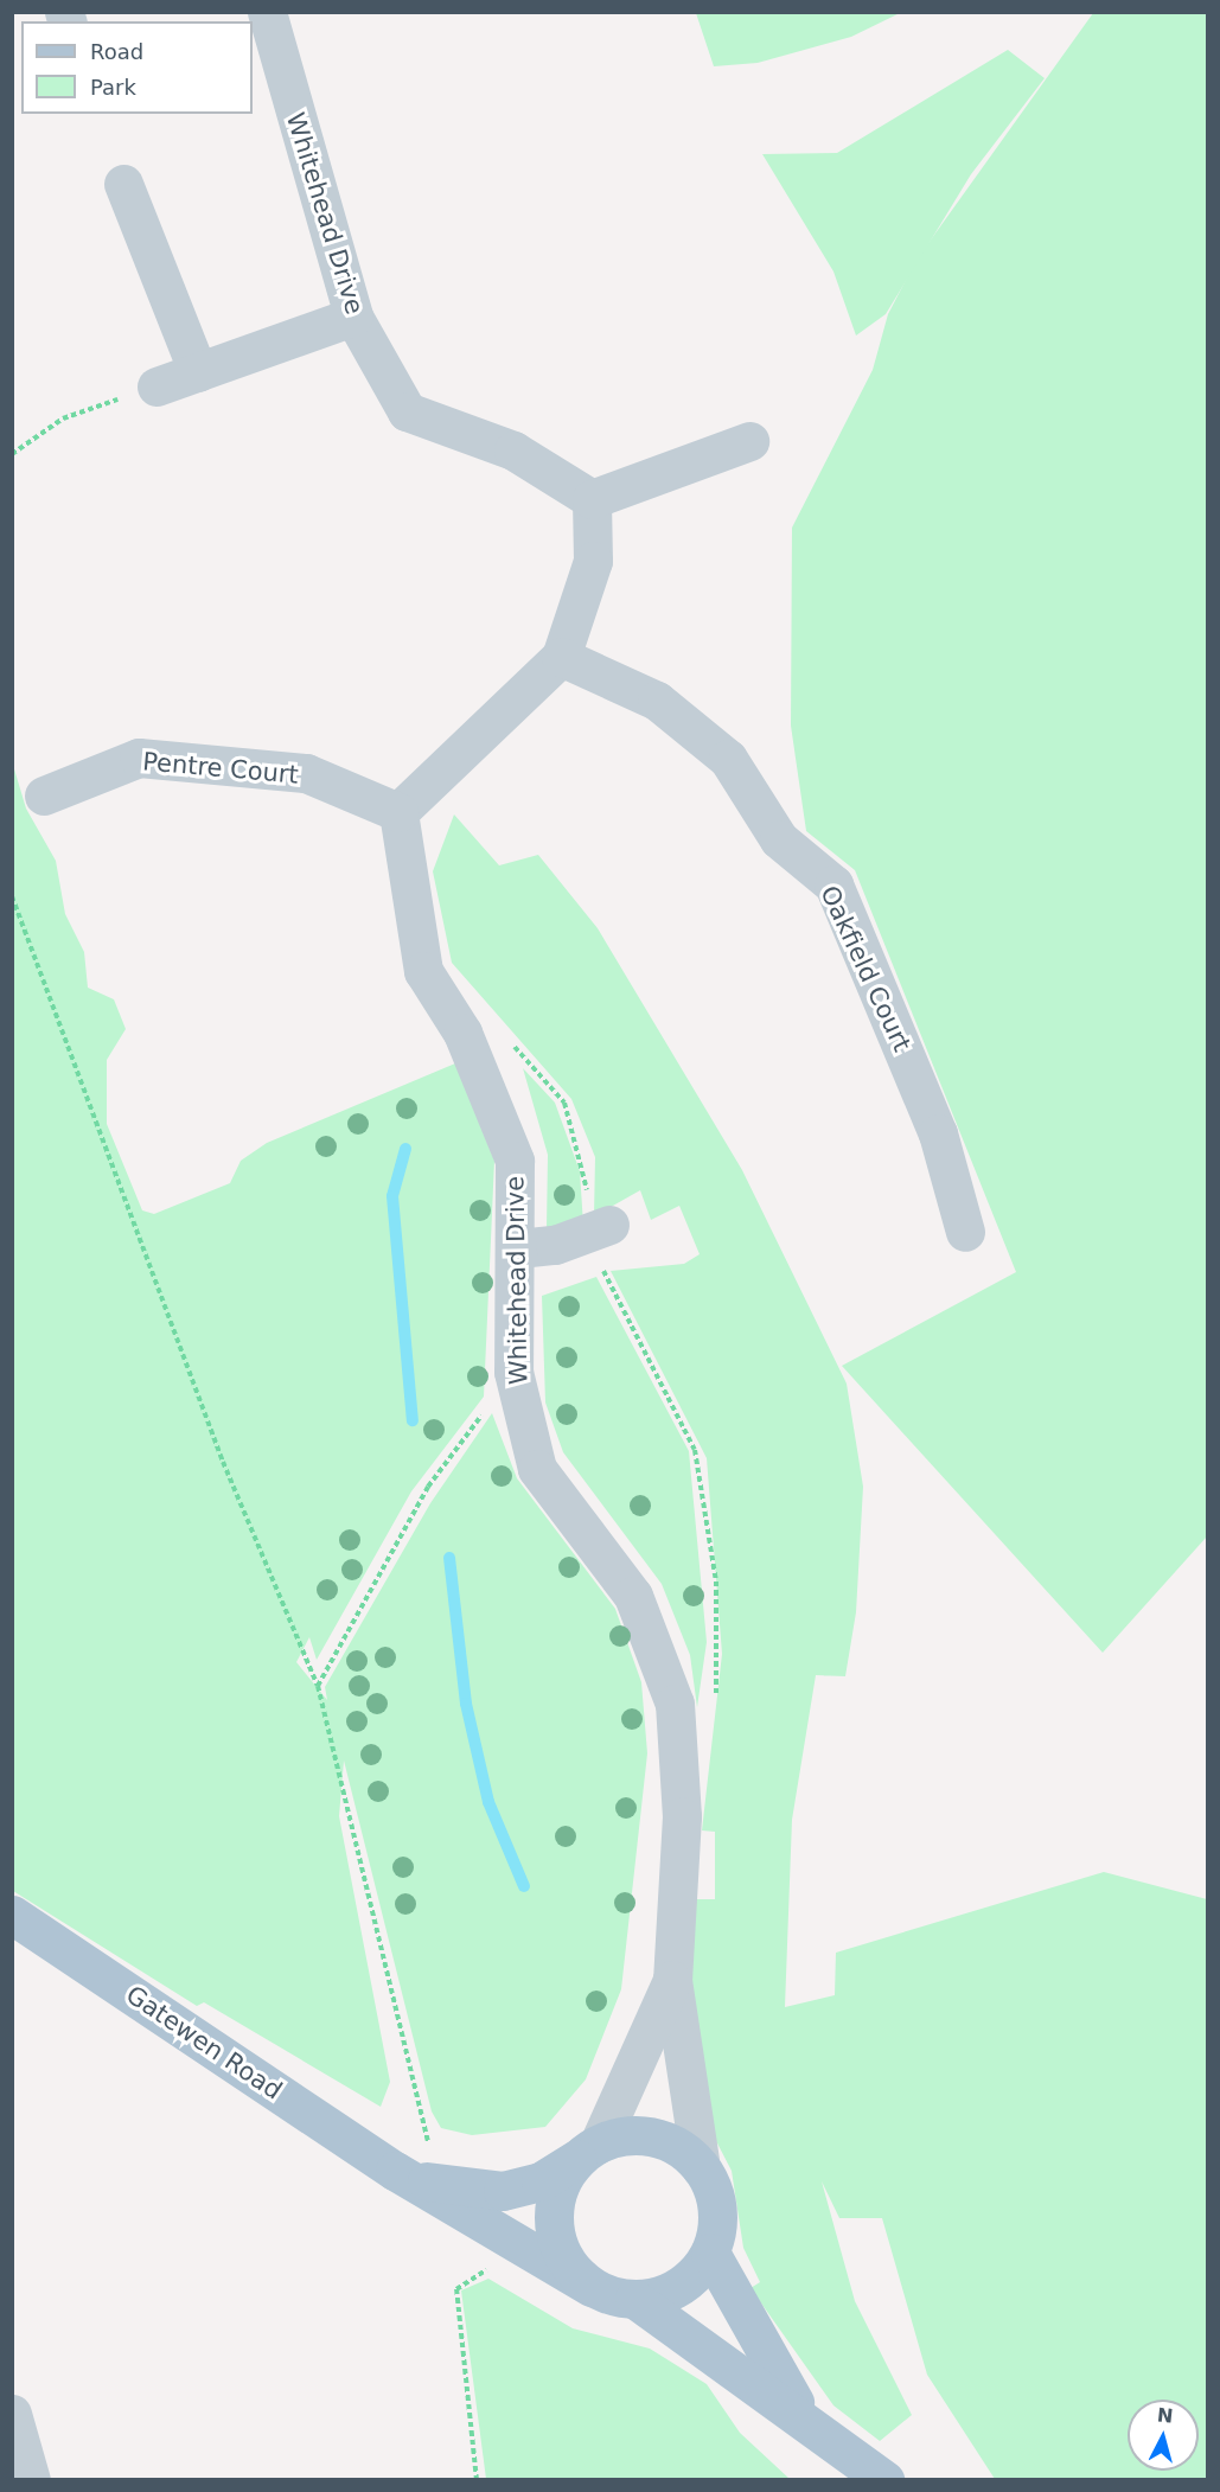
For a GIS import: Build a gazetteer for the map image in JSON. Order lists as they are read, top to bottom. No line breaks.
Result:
{"streets":{"main road":["Gatewen Road"],"street":["Whitehead Drive","Pentre Court","Oakfield Court"]},"crossings":[["Whitehead Drive","Pentre Court"],["Whitehead Drive","Gatewen Road"]],"legend":["Road","Park"],"north":"top"}
